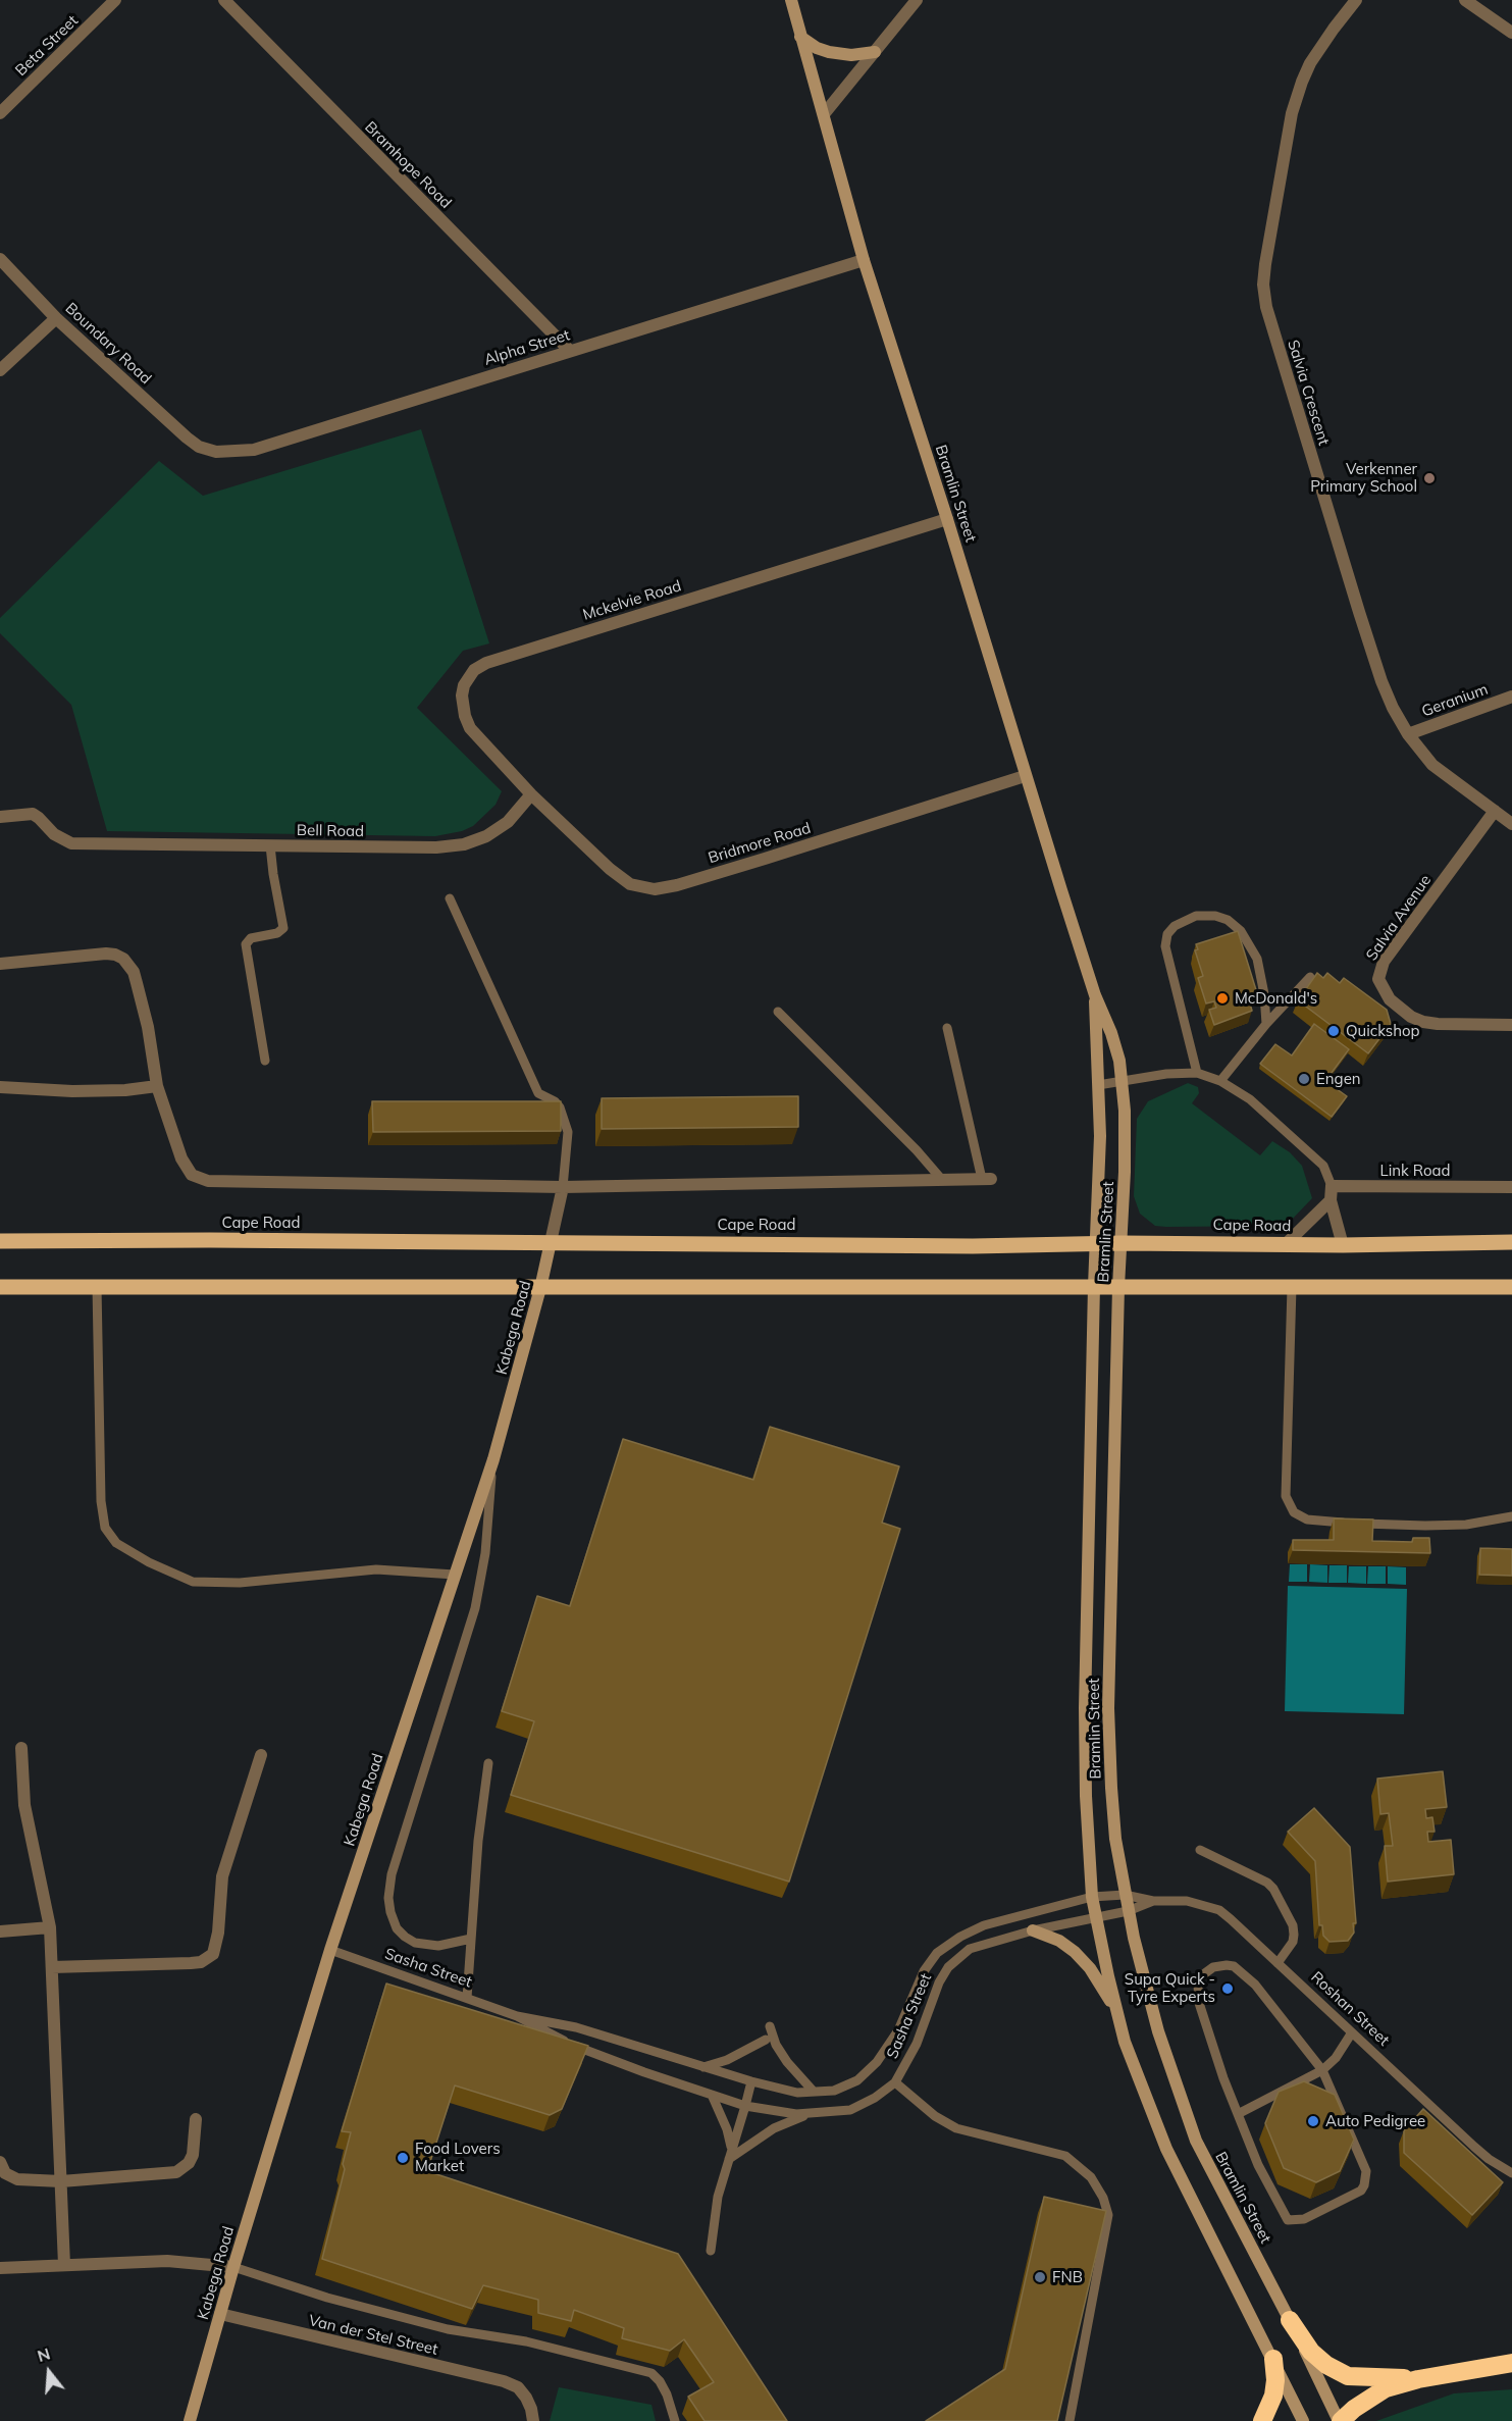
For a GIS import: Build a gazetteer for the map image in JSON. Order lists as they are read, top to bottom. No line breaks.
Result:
{"streets":{"main road":["Cape Road"],"street":["Beta Street","Bramhope Road","Boundary Road","Alpha Street","Salvia Crescent","Bramlin Street","Mckelvie Road","Geranium","Bell Road","Bridmore Road","Salvia Avenue","Link Road","Kabega Road","Van der Stel Street"],"lane":["Sasha Street","Roshan Street"]},"crossings":[["Bramhope Road","Alpha Street"],["Boundary Road","Alpha Street"],["Alpha Street","Bramlin Street"],["Salvia Crescent","Geranium"],["Salvia Crescent","Salvia Avenue"],["Bramlin Street","Mckelvie Road"],["Bramlin Street","Bridmore Road"],["Bramlin Street","Cape Road"],["Bramlin Street","Sasha Street"],["Bramlin Street","Roshan Street"],["Mckelvie Road","Bell Road"],["Mckelvie Road","Bridmore Road"],["Bell Road","Bridmore Road"],["Cape Road","Kabega Road"],["Kabega Road","Sasha Street"],["Kabega Road","Van der Stel Street"],["Sasha Street","Roshan Street"]],"places":["Verkenner Primary School","McDonald's","Quickshop","Engen","Supa Quick - Tyre Experts","Auto Pedigree","Food Lovers Market","FNB"],"north":"top"}
